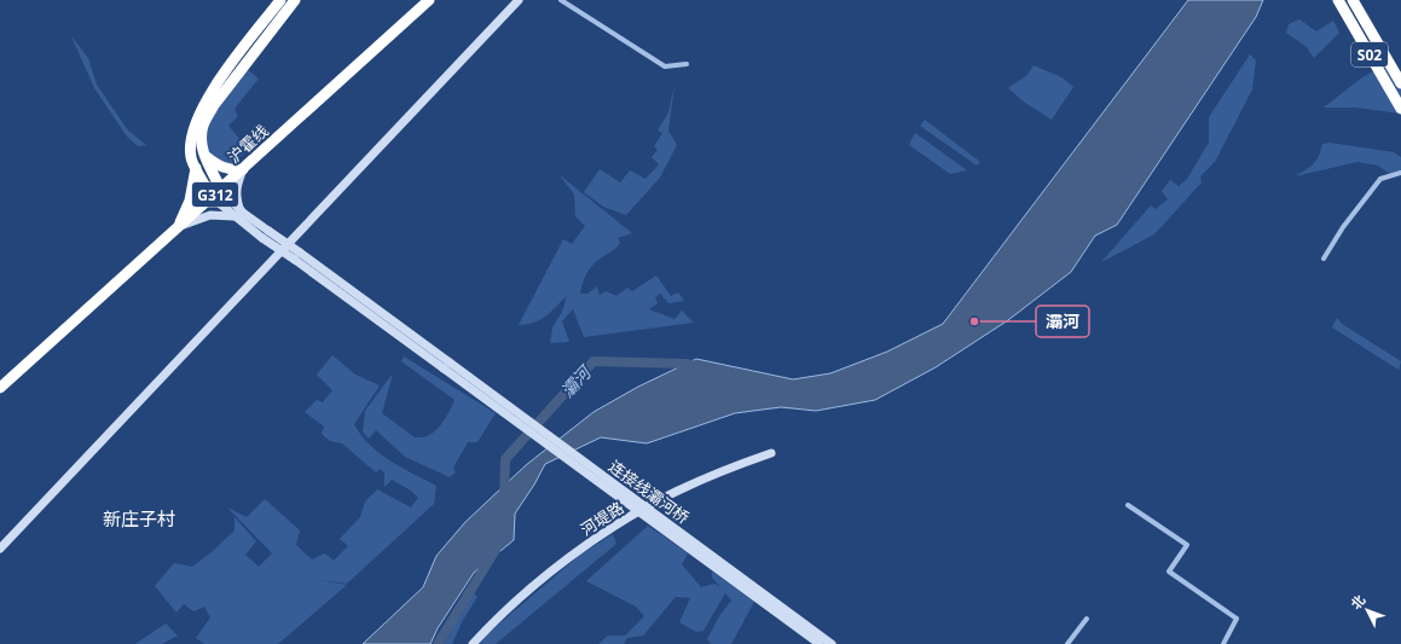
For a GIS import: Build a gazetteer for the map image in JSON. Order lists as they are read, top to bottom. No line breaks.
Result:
{"streets":{"highway":["S02","沪霍线","G312"],"main road":["连接线灞河桥","河堤路"]},"districts":["新庄子村"],"water":["灞河"],"places":["灞河"],"north":"top left"}
